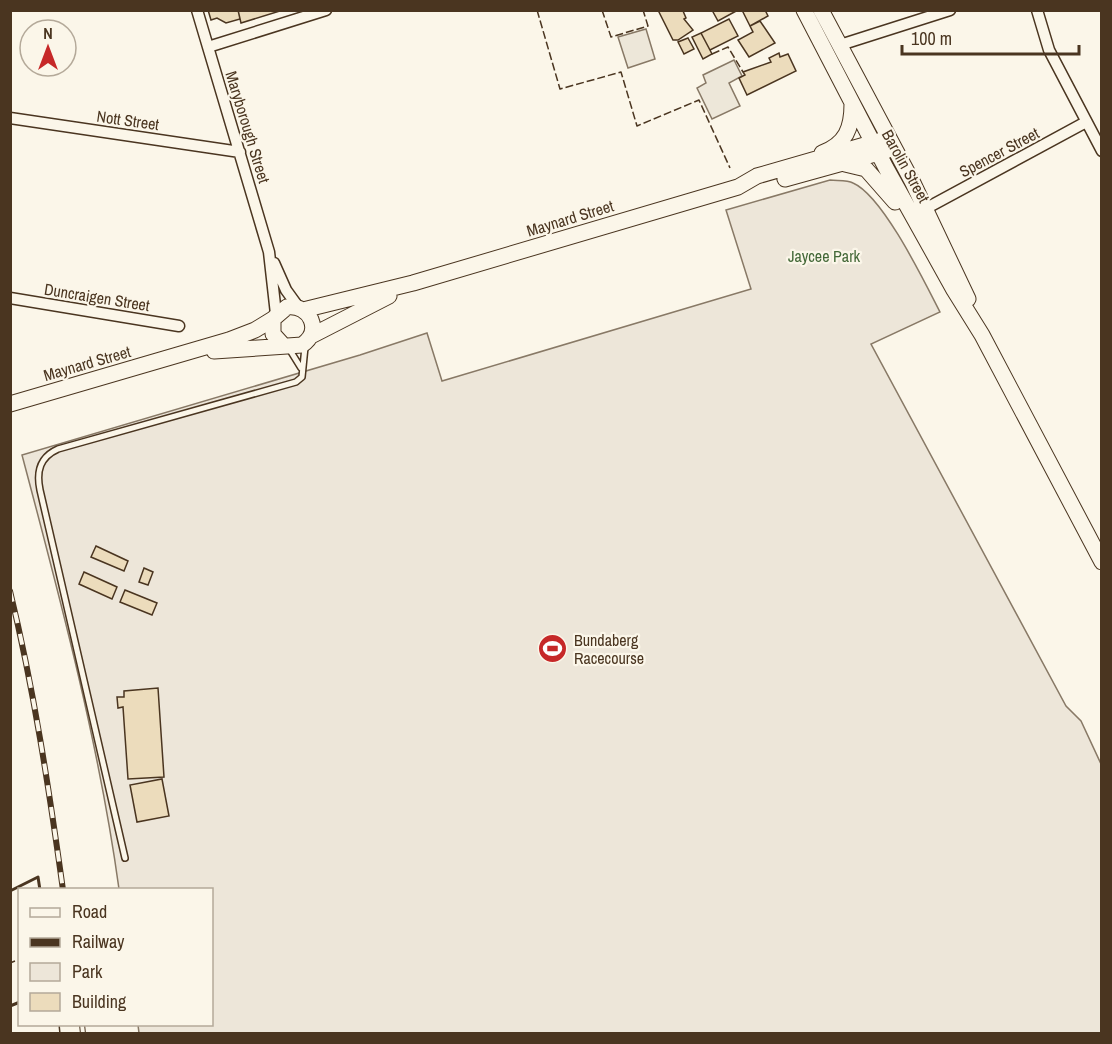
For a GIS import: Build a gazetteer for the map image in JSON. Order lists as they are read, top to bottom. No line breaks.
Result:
{"streets":{"street":["Nott Street","Maryborough Street","Spencer Street","Barolin Street","Maynard Street","Duncraigen Street"]},"crossings":[["Nott Street","Maryborough Street"],["Maryborough Street","Maynard Street"],["Spencer Street","Barolin Street"],["Barolin Street","Maynard Street"]],"parks":["Jaycee Park"],"places":{"sports":["Bundaberg Racecourse"]},"legend":["Road","Railway","Park","Building"],"scale_bar":"100 m","north":"top"}
